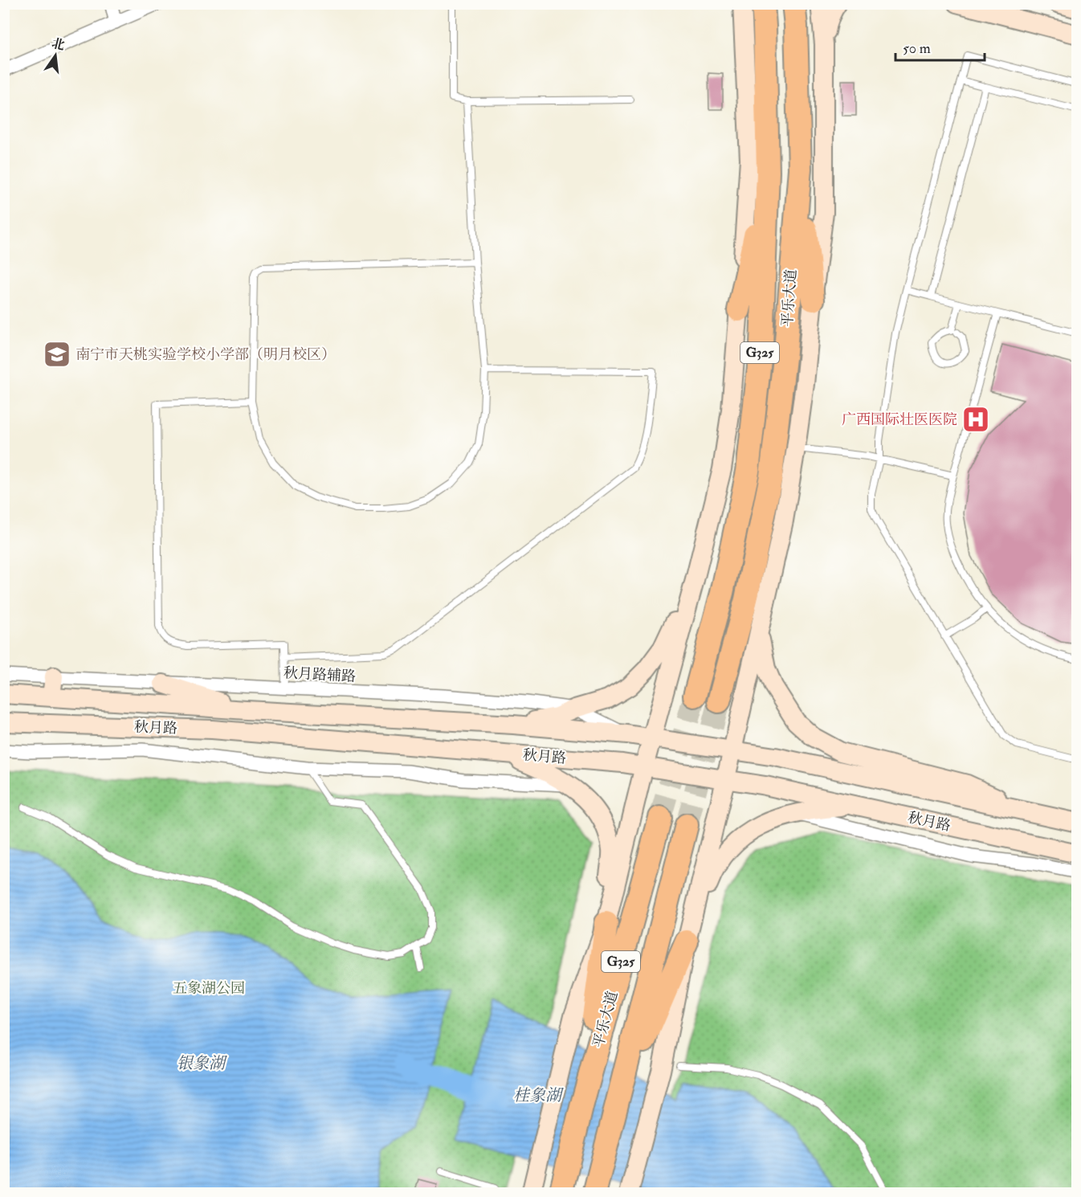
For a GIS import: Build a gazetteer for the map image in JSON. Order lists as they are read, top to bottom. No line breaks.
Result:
{"streets":{"highway":["平乐大道","G325"],"main road":["秋月路"],"street":["秋月路辅路"]},"crossings":[["秋月路辅路","秋月路"]],"water":["银象湖","桂象湖"],"parks":["五象湖公园"],"places":{"school or university":["南宁市天桃实验学校小学部（明月校区）"],"hospital":["广西国际壮医医院"]},"scale_bar":"50 m","north":"top"}
